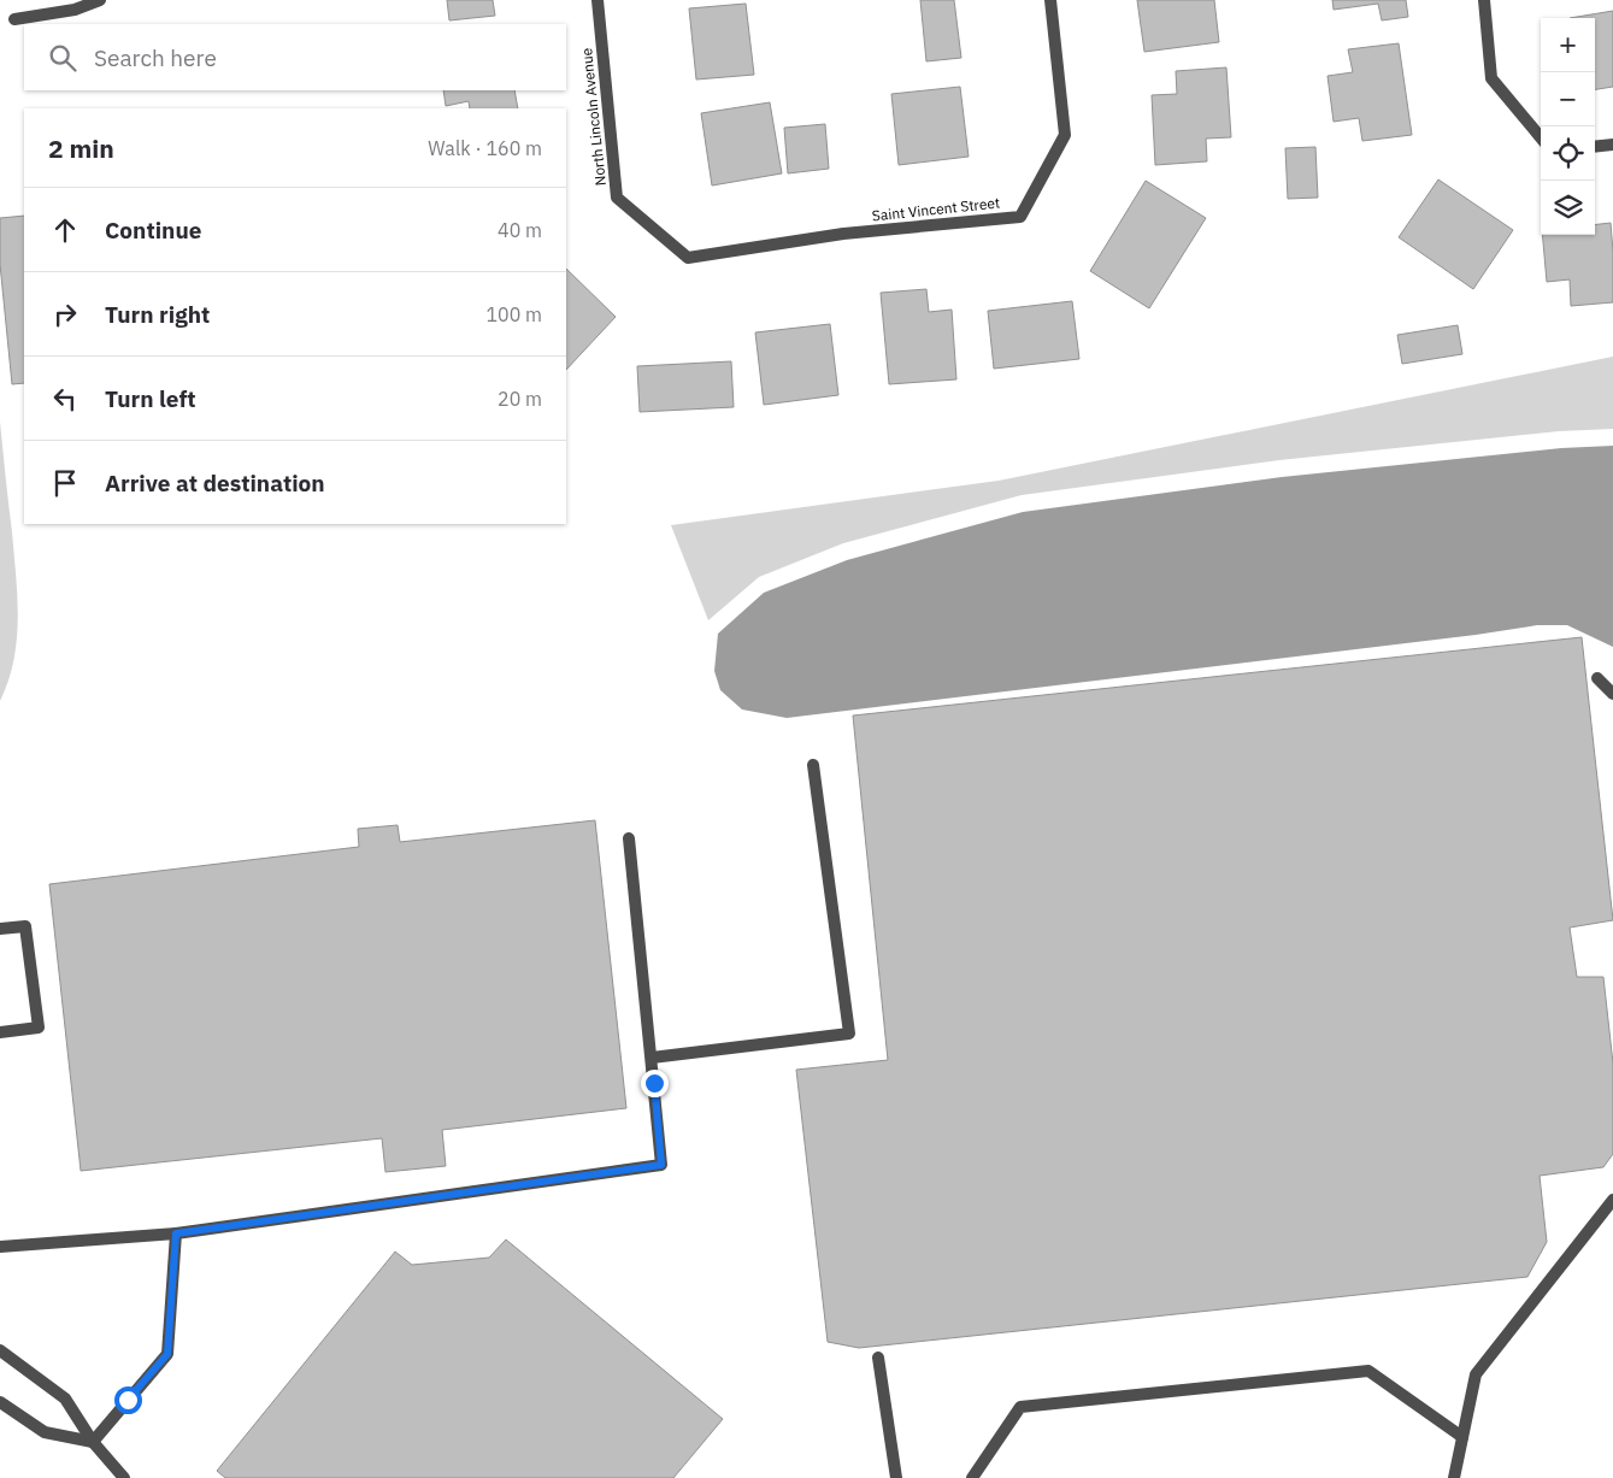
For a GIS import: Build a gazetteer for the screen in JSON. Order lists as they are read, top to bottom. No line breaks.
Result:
{"streets":{"street":["North Lincoln Avenue","Saint Vincent Street"]},"crossings":[["North Lincoln Avenue","Saint Vincent Street"]],"page":{"map_buttons":["+","−"],"search":"Search here","heading":["2 min","Walk · 160 m"],"list":[["Continue","40 m"],["Turn right","100 m"],["Turn left","20 m"],"Arrive at destination"]}}
